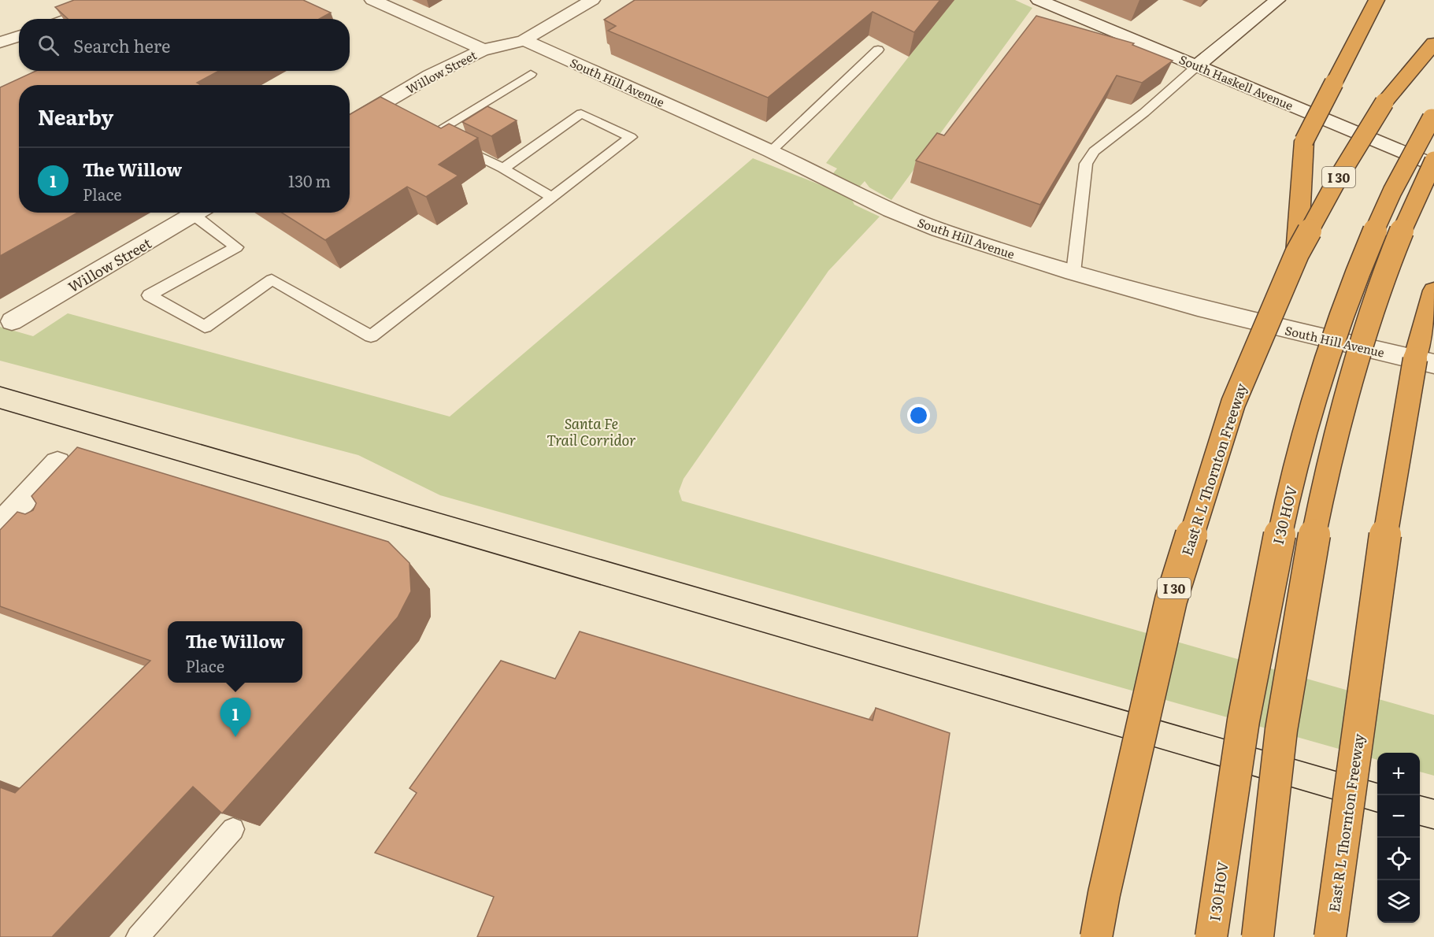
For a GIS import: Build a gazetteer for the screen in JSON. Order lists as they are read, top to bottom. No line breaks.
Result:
{"streets":{"highway":["I 30","East R L Thornton Freeway","I 30 HOV"],"street":["Willow Street","South Hill Avenue","South Haskell Avenue"]},"crossings":[["Willow Street","South Hill Avenue"],["South Hill Avenue","East R L Thornton Freeway"]],"parks":["Santa Fe Trail Corridor"],"page":{"search":"Search here","heading":"Nearby","list":[{"mark":"1","name":"The Willow","note":"Place","value":"130 m"}],"popup":["The Willow","Place"],"pins":"1","map_buttons":["+","−"]}}
